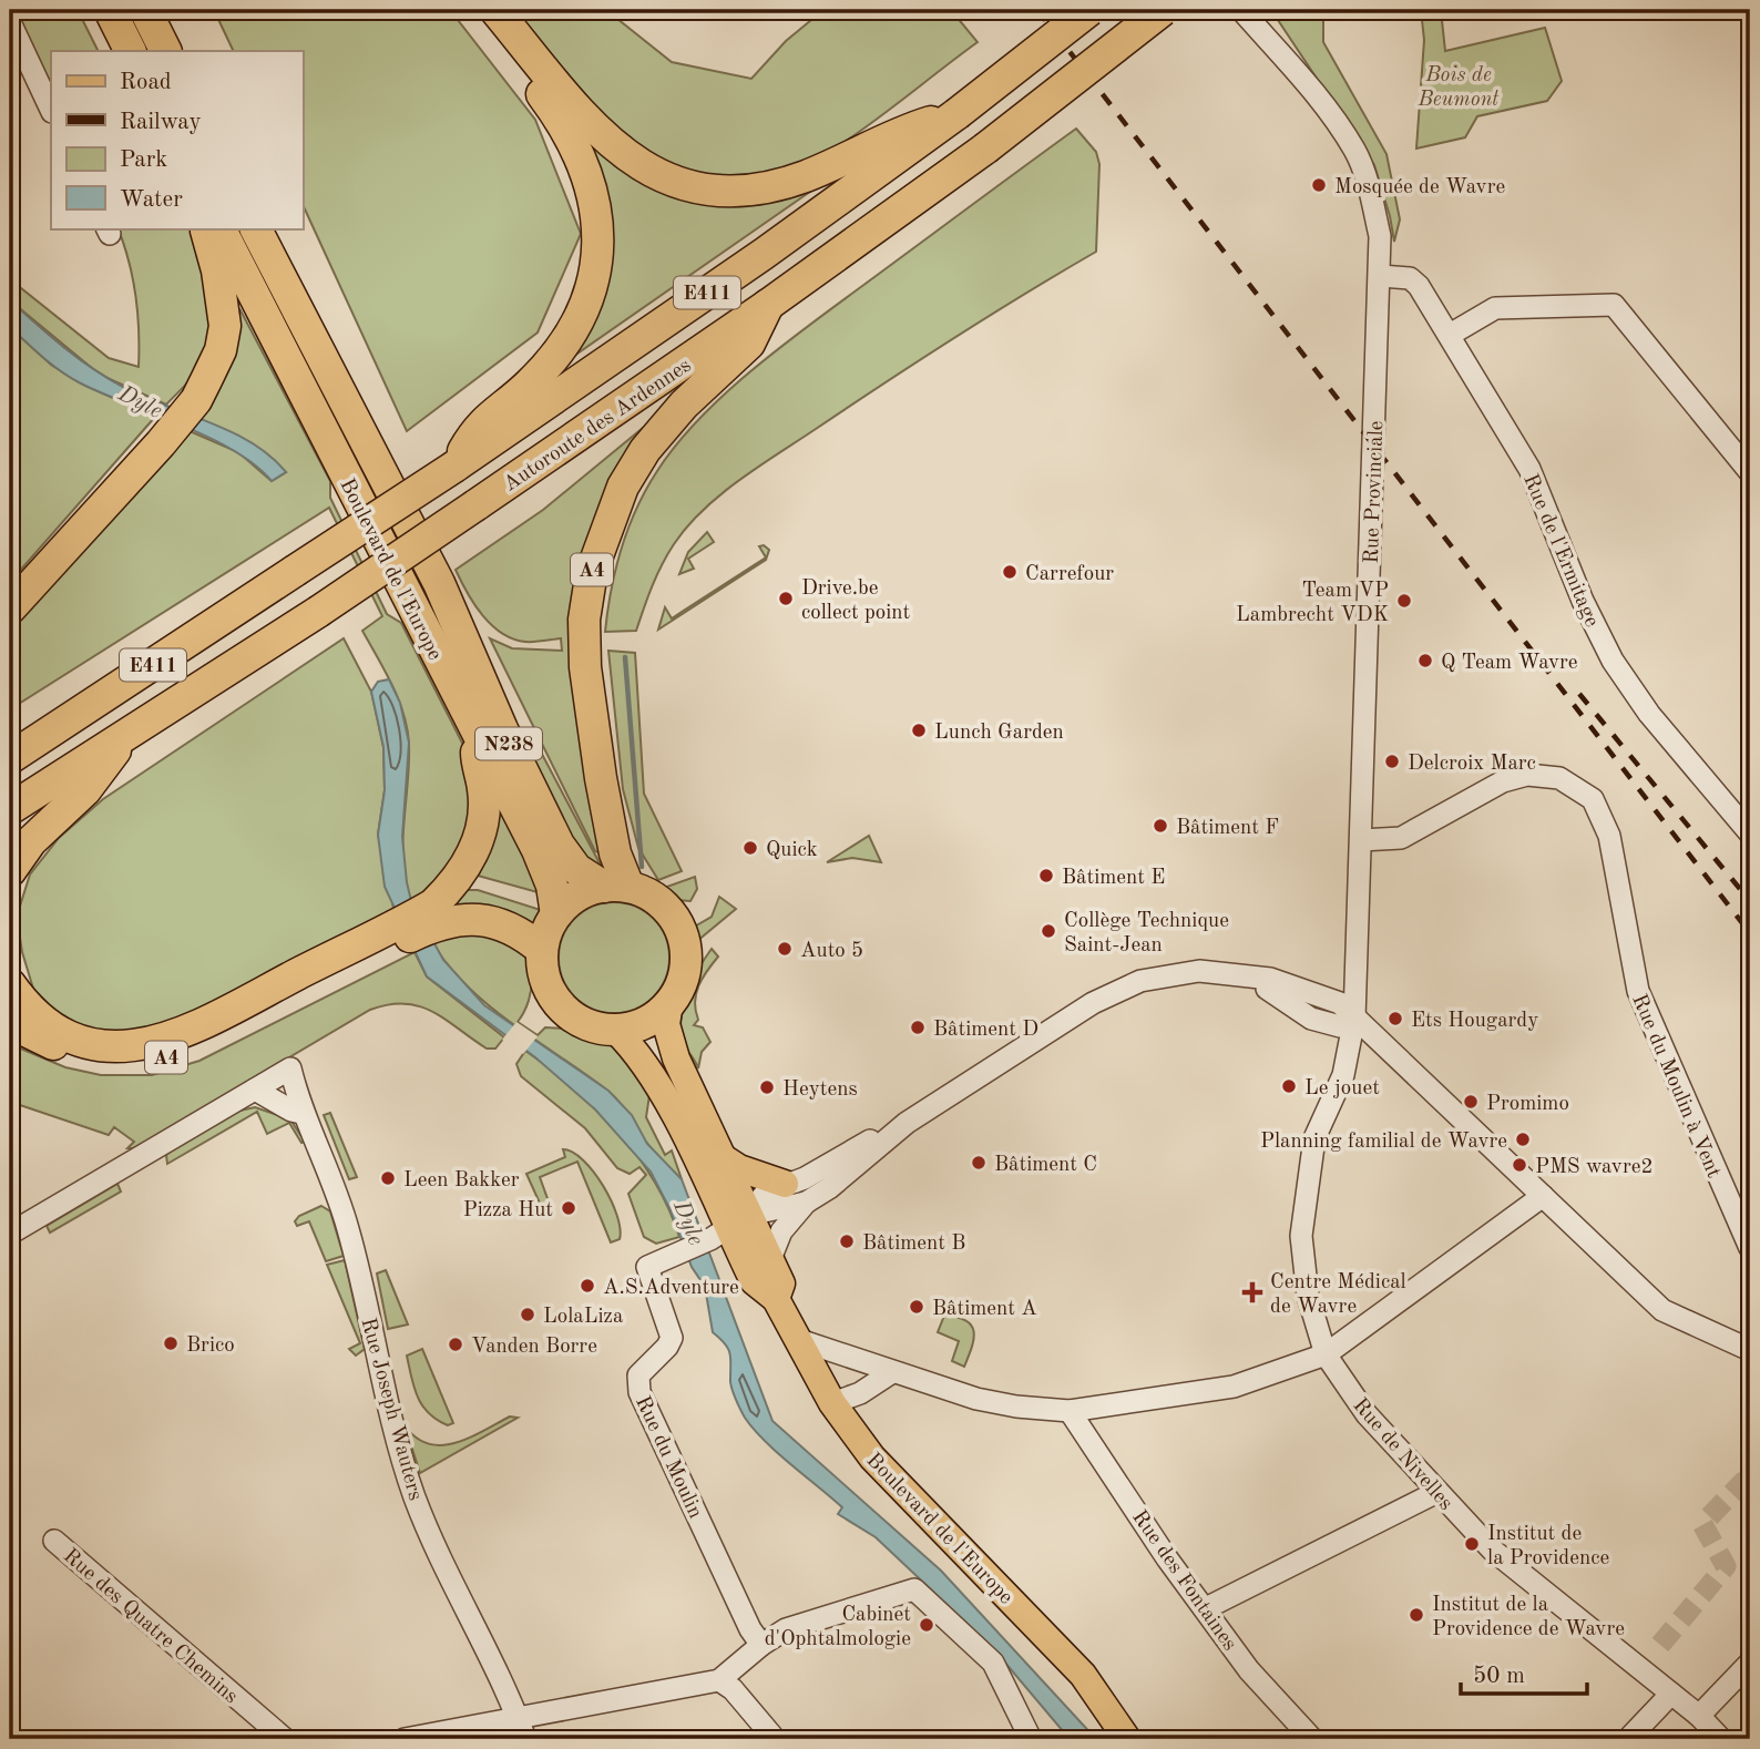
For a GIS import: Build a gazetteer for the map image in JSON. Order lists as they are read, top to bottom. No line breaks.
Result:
{"streets":{"highway":["E411","Autoroute des Ardennes","Boulevard de l'Europe","A4","N238"],"street":["Rue Provinciale","Rue de l'Ermitage","Rue du Moulin à Vent","Rue Joseph Wauters","Rue de Nivelles","Rue du Moulin","Rue des Fontaines","Rue des Quatre Chemins"]},"crossings":[["Autoroute des Ardennes","A4"],["Rue Provinciale","Rue de l'Ermitage"],["Rue Provinciale","Rue du Moulin à Vent"],["Rue Provinciale","Rue de Nivelles"],["Boulevard de l'Europe","A4"],["Boulevard de l'Europe","Rue du Moulin"]],"water":["Dyle"],"parks":["Bois de Beumont"],"places":{"other":["Mosquée de Wavre","Carrefour","Drive.be collect point","Team VP Lambrecht VDK","Q Team Wavre","Lunch Garden","Delcroix Marc","Bâtiment F","Quick","Bâtiment E","Collège Technique Saint-Jean","Auto 5","Ets Hougardy","Bâtiment D","Le jouet","Heytens","Promimo","Planning familial de Wavre","Bâtiment C","PMS wavre2","Leen Bakker","Pizza Hut","Bâtiment B","A.S.Adventure","Bâtiment A","LolaLiza","Brico","Vanden Borre","Institut de la Providence","Institut de la Providence de Wavre","Cabinet d'Ophtalmologie"],"health":["Centre Médical de Wavre"]},"legend":["Road","Railway","Park","Water"],"scale_bar":"50 m"}
